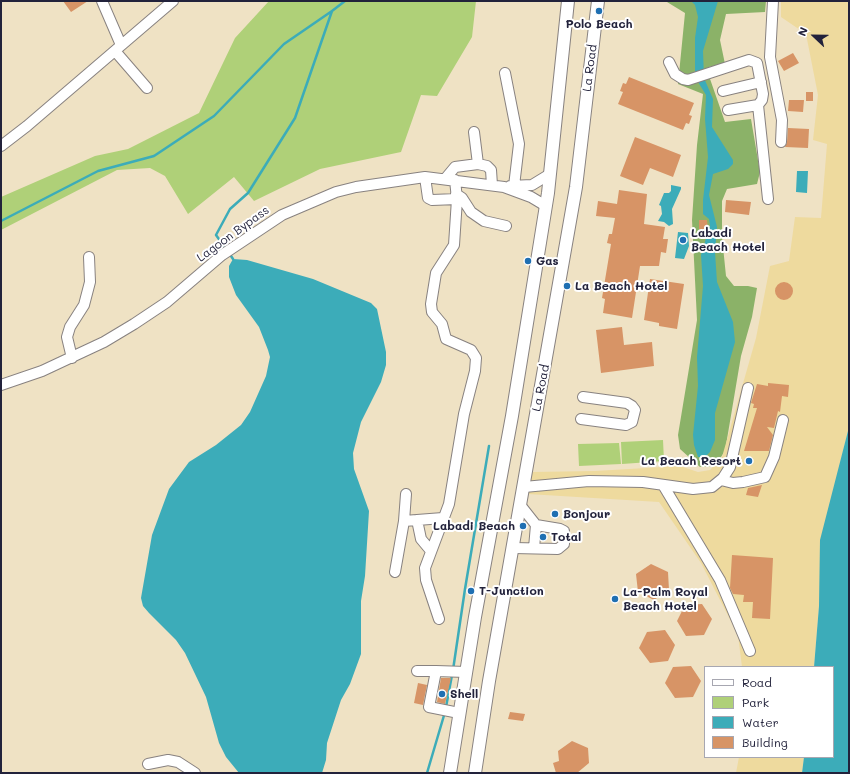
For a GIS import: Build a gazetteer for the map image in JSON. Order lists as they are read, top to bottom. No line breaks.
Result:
{"streets":{"main road":["La Road"],"street":["Lagoon Bypass"]},"crossings":[["La Road","Lagoon Bypass"]],"places":["Polo Beach","Labadi Beach Hotel","Gas","La Beach Hotel","La Beach Resort","Bonjour","Labadi Beach","Total","T-Junction","La-Palm Royal Beach Hotel","Shell"],"legend":["Road","Park","Water","Building"],"north":"left"}
